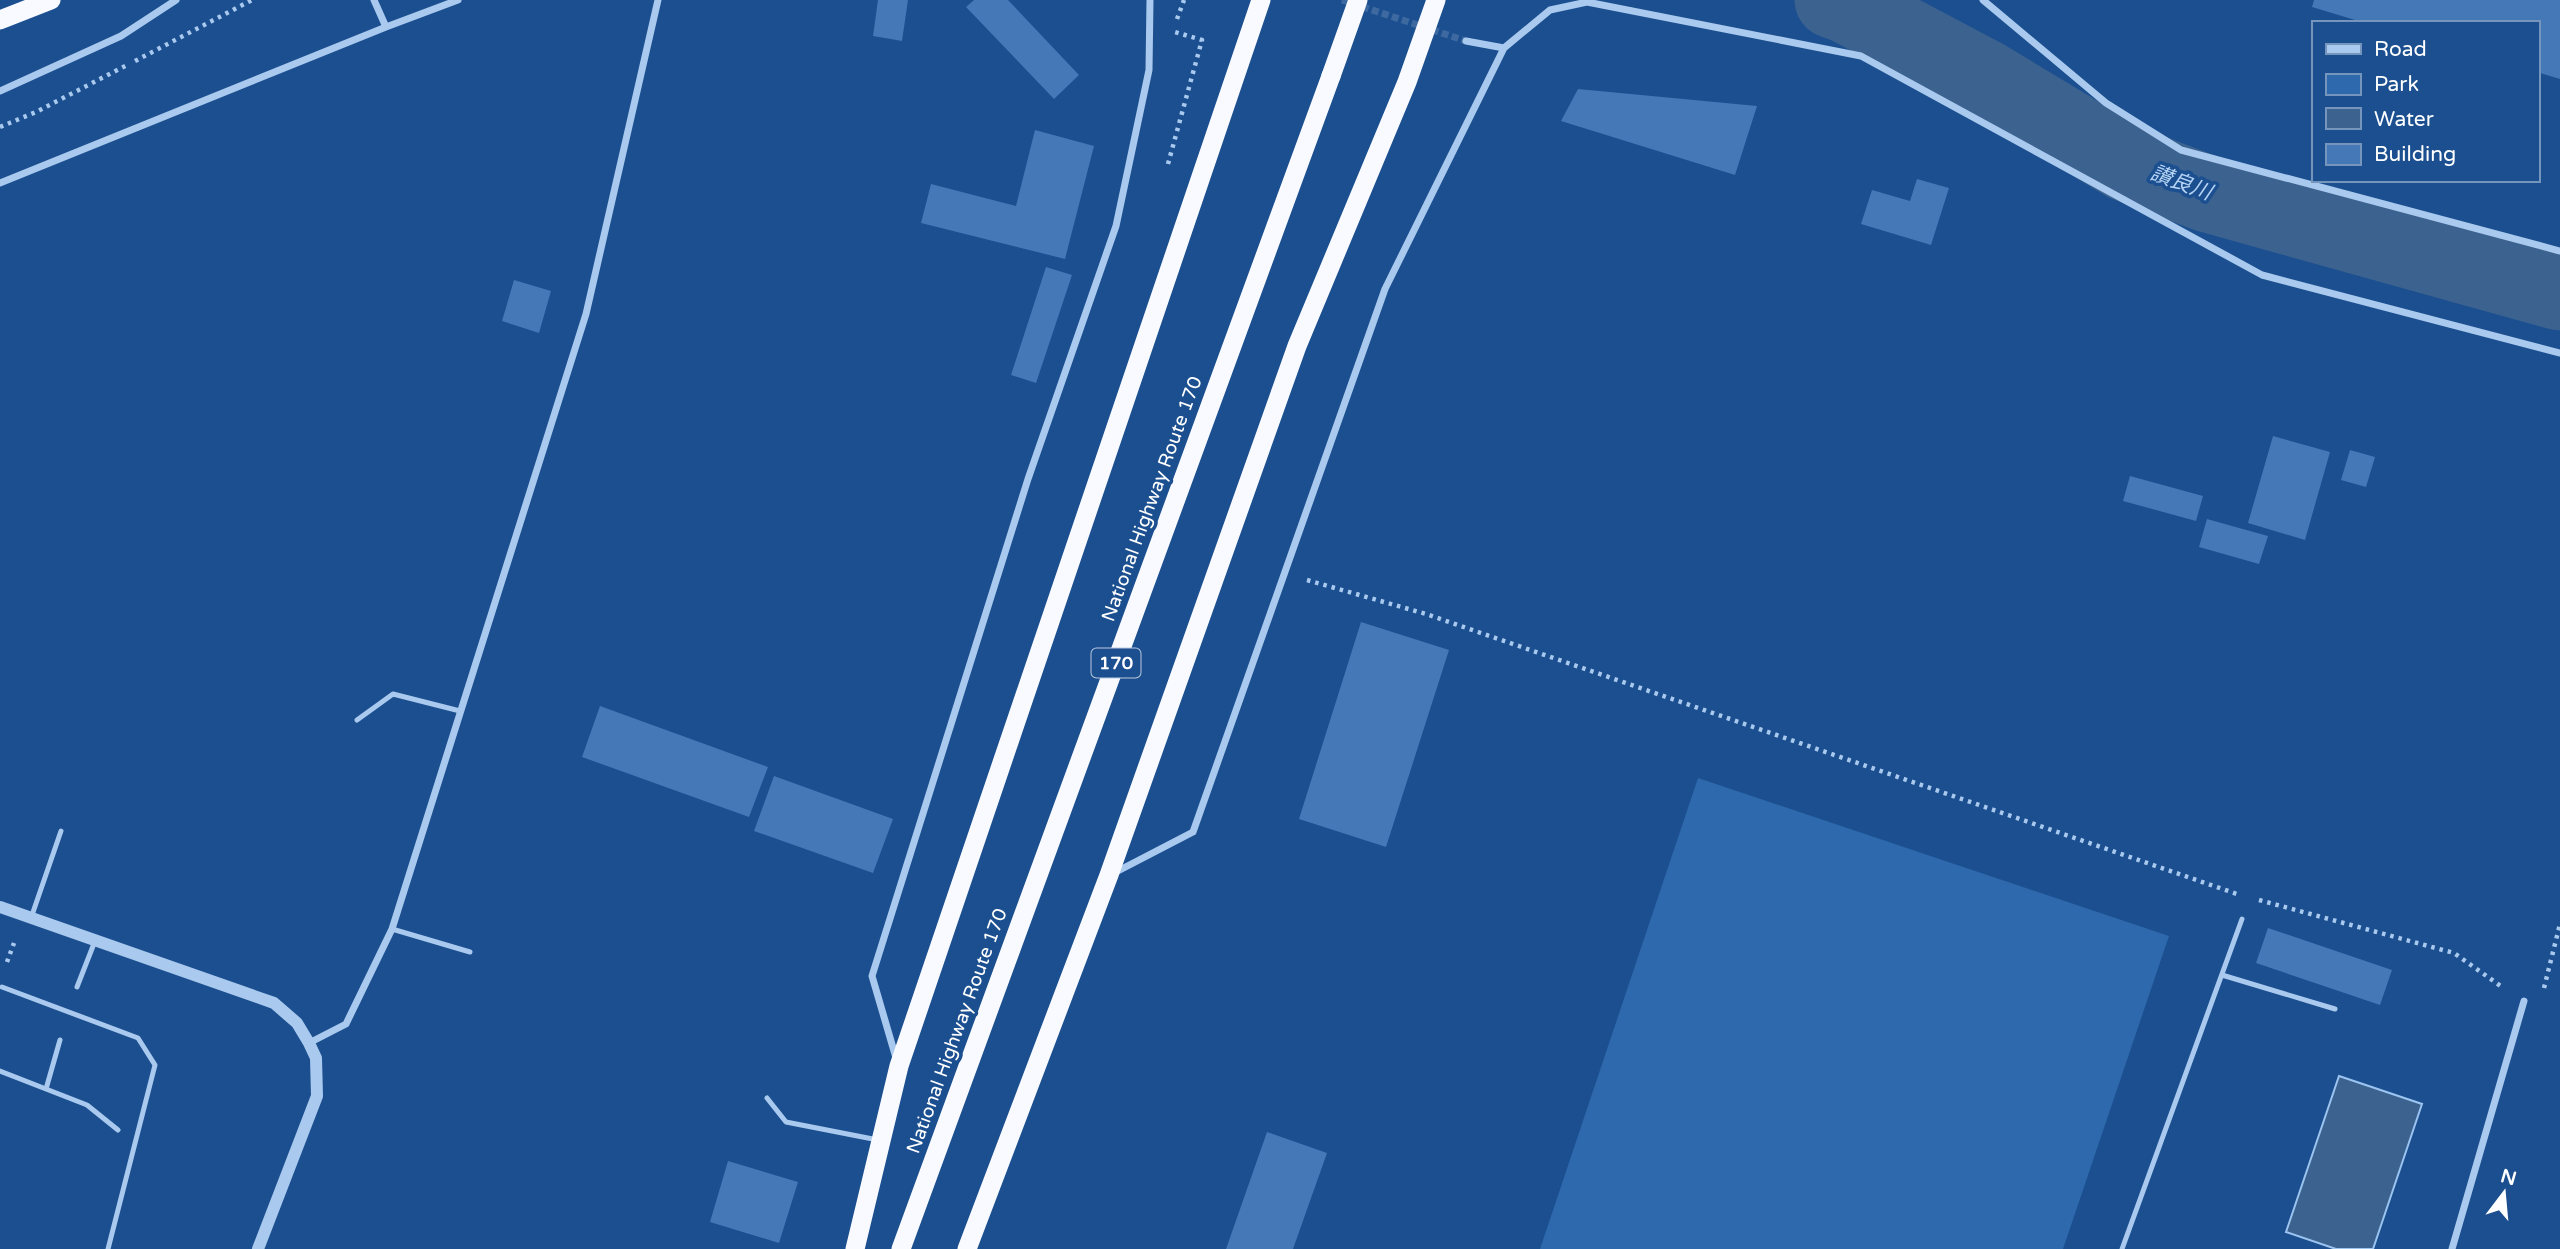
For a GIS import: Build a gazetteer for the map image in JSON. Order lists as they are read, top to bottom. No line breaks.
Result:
{"streets":{"highway":["National Highway Route 170","170"]},"water":["讃良川"],"legend":["Road","Park","Water","Building"],"north":"top"}
